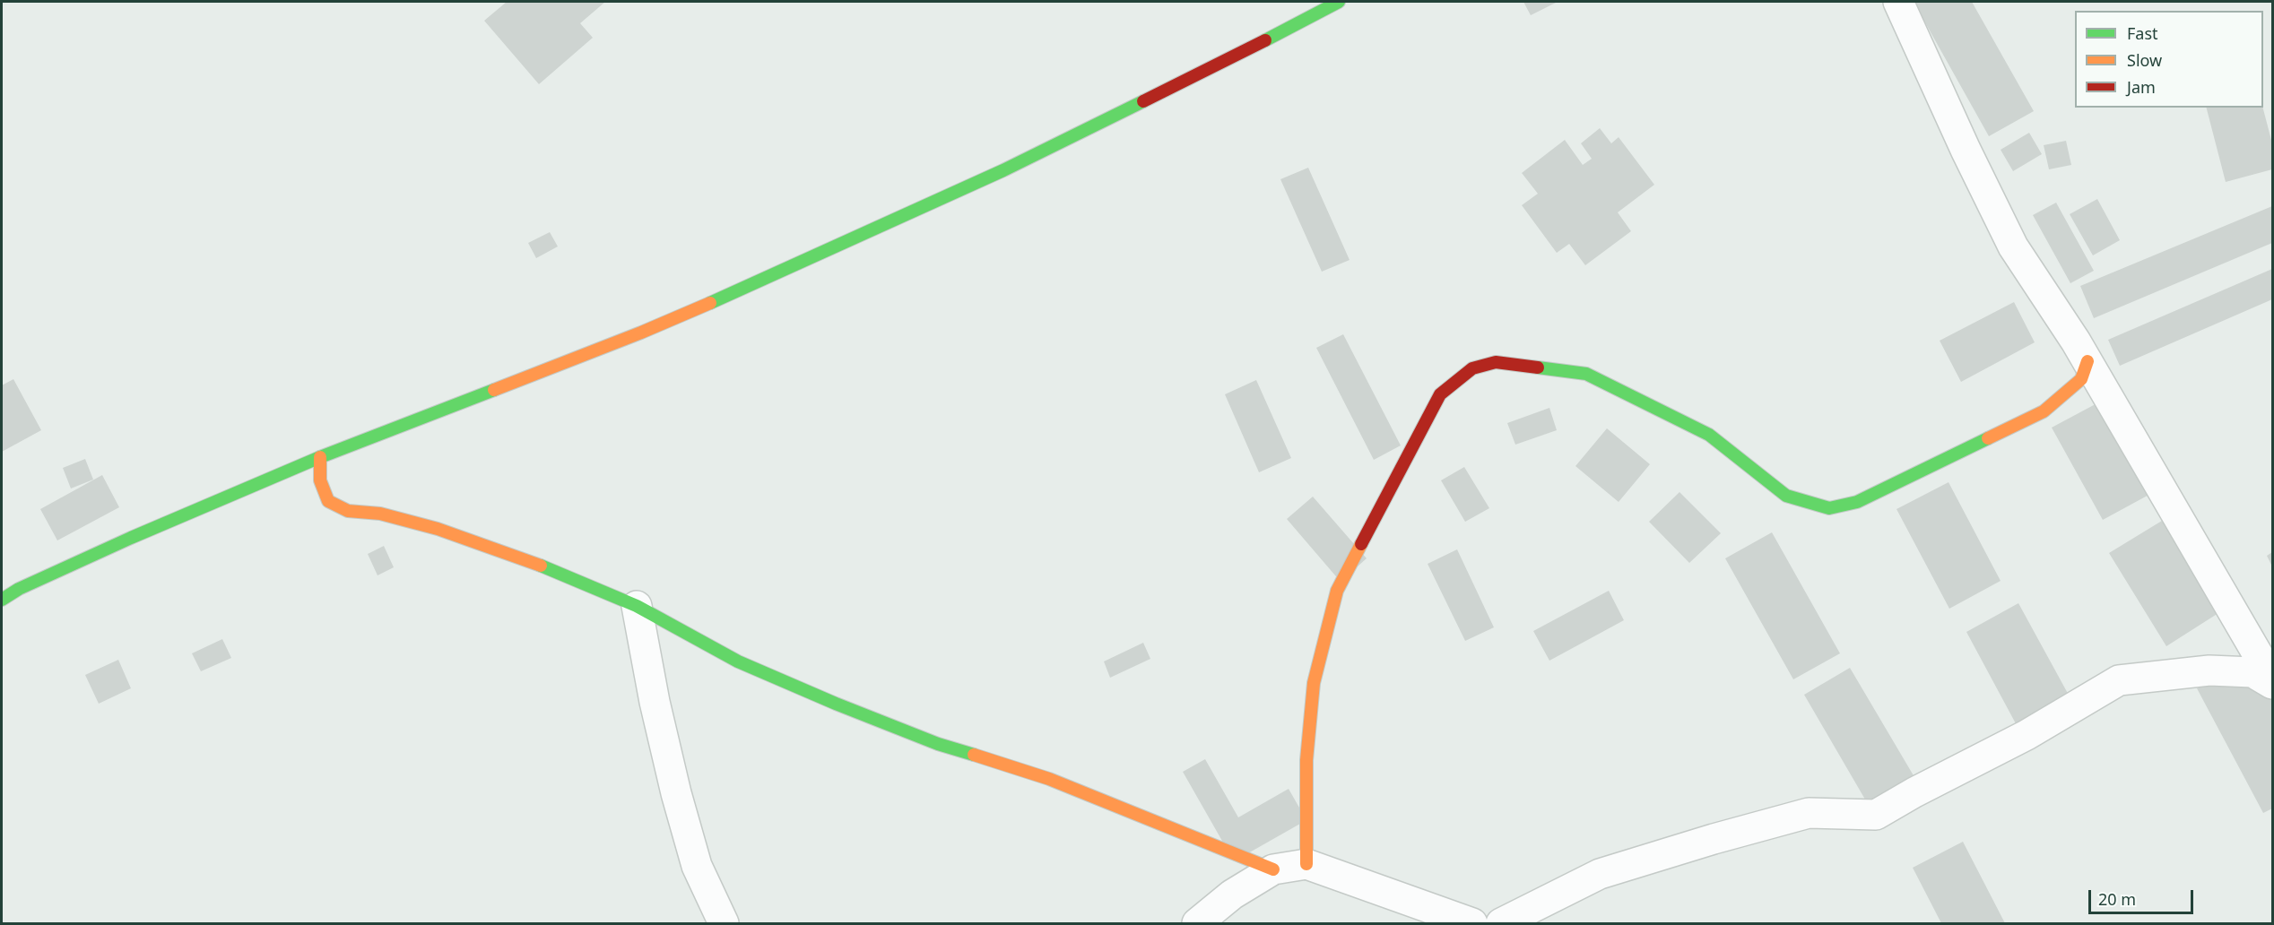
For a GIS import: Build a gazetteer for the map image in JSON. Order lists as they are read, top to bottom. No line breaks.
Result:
{"legend":["Fast","Slow","Jam"],"scale_bar":"20 m"}
